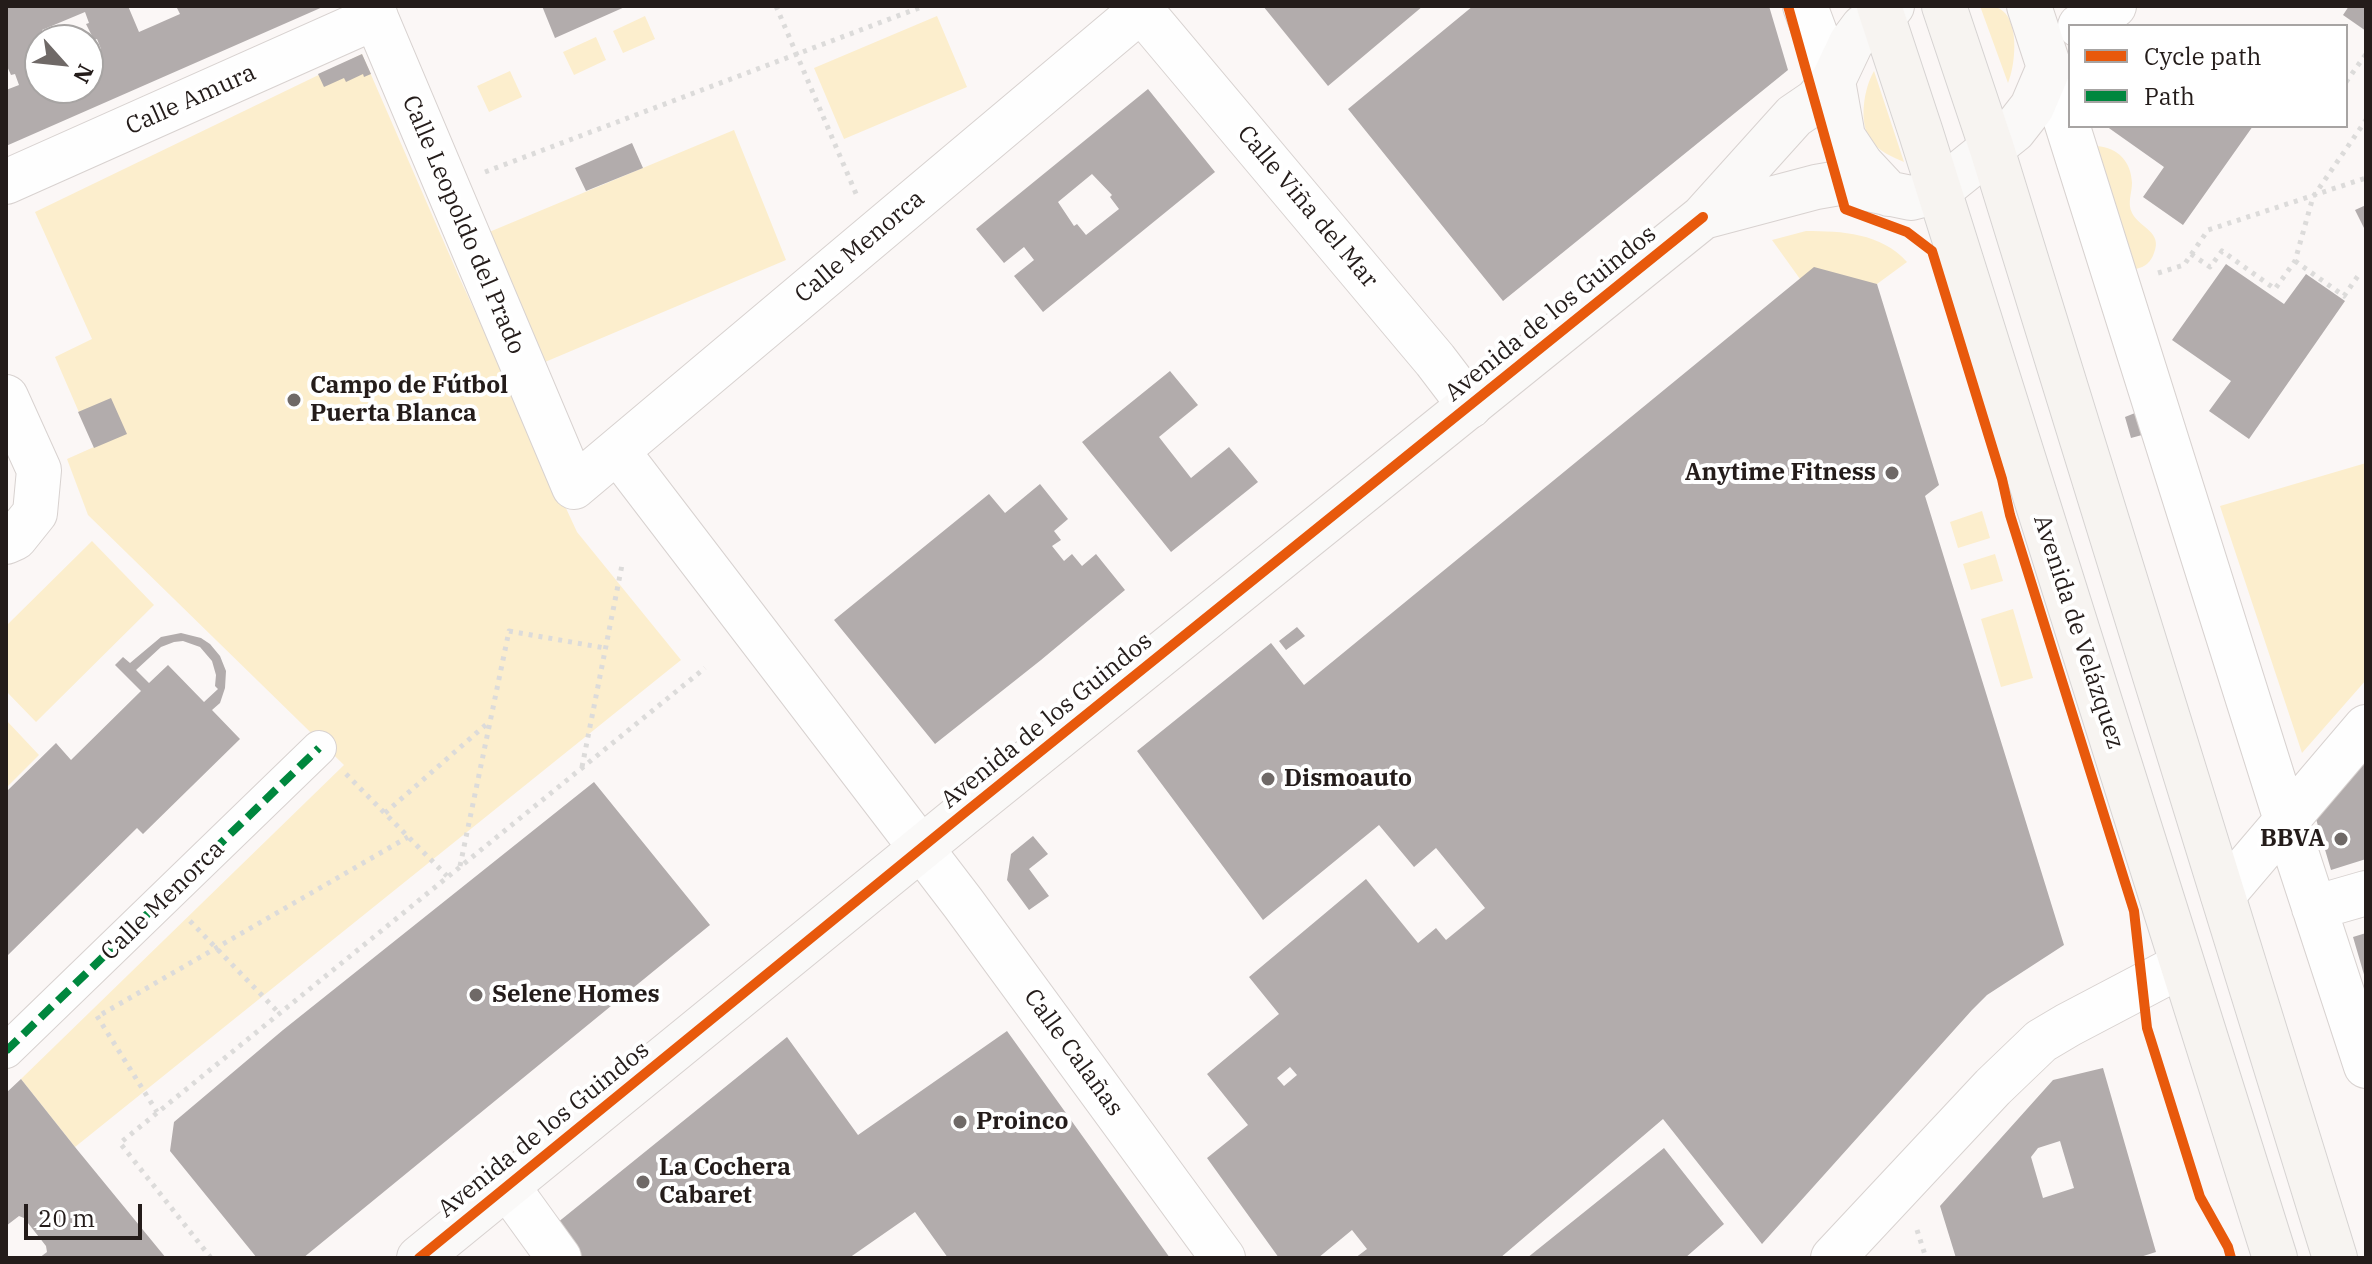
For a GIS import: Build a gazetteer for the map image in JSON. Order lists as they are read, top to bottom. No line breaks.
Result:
{"streets":{"main road":["Avenida de los Guindos","Avenida de Velázquez"],"street":["Calle Amura","Calle Viña del Mar","Calle Leopoldo del Prado","Calle Menorca","Calle Calañas"]},"crossings":[["Calle Amura","Calle Leopoldo del Prado"],["Calle Viña del Mar","Calle Menorca"],["Calle Viña del Mar","Avenida de los Guindos"],["Calle Leopoldo del Prado","Calle Menorca"],["Avenida de los Guindos","Avenida de Velázquez"],["Avenida de los Guindos","Calle Calañas"]],"places":["Campo de Fútbol Puerta Blanca","Anytime Fitness","Dismoauto","BBVA","Selene Homes","Proinco","La Cochera Cabaret"],"legend":["Cycle path","Path"],"scale_bar":"20 m","north":"bottom right"}
